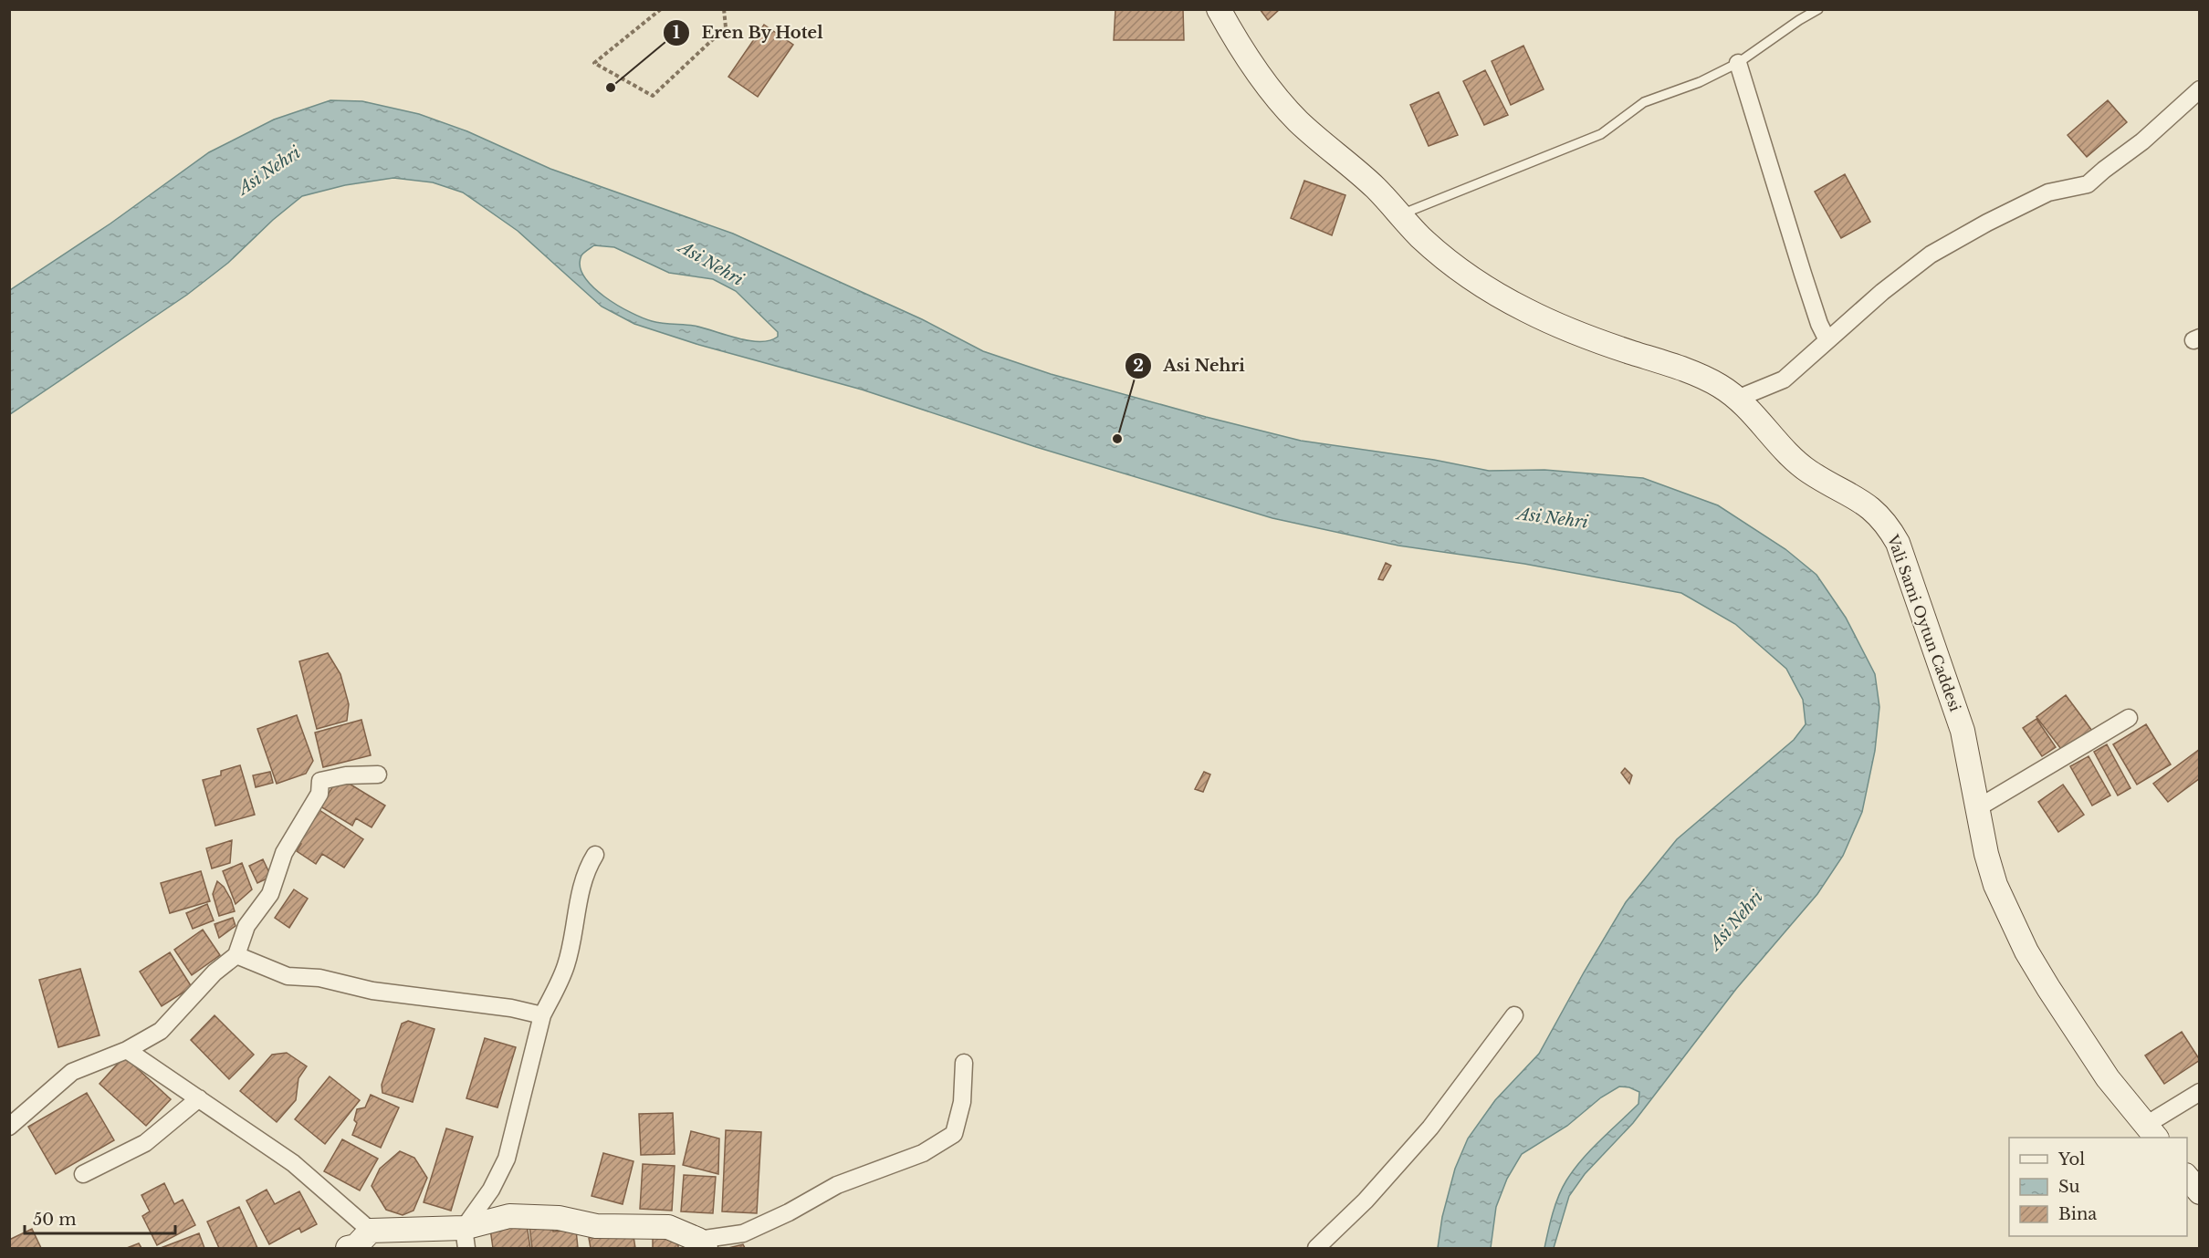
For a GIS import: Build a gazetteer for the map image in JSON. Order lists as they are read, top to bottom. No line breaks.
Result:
{"streets":{"street":["Vali Sami Oytun Caddesi"]},"water":["Asi Nehri"],"places":["Eren By Hotel","Asi Nehri"],"legend":["Yol","Su","Bina"],"scale_bar":"50 m"}
